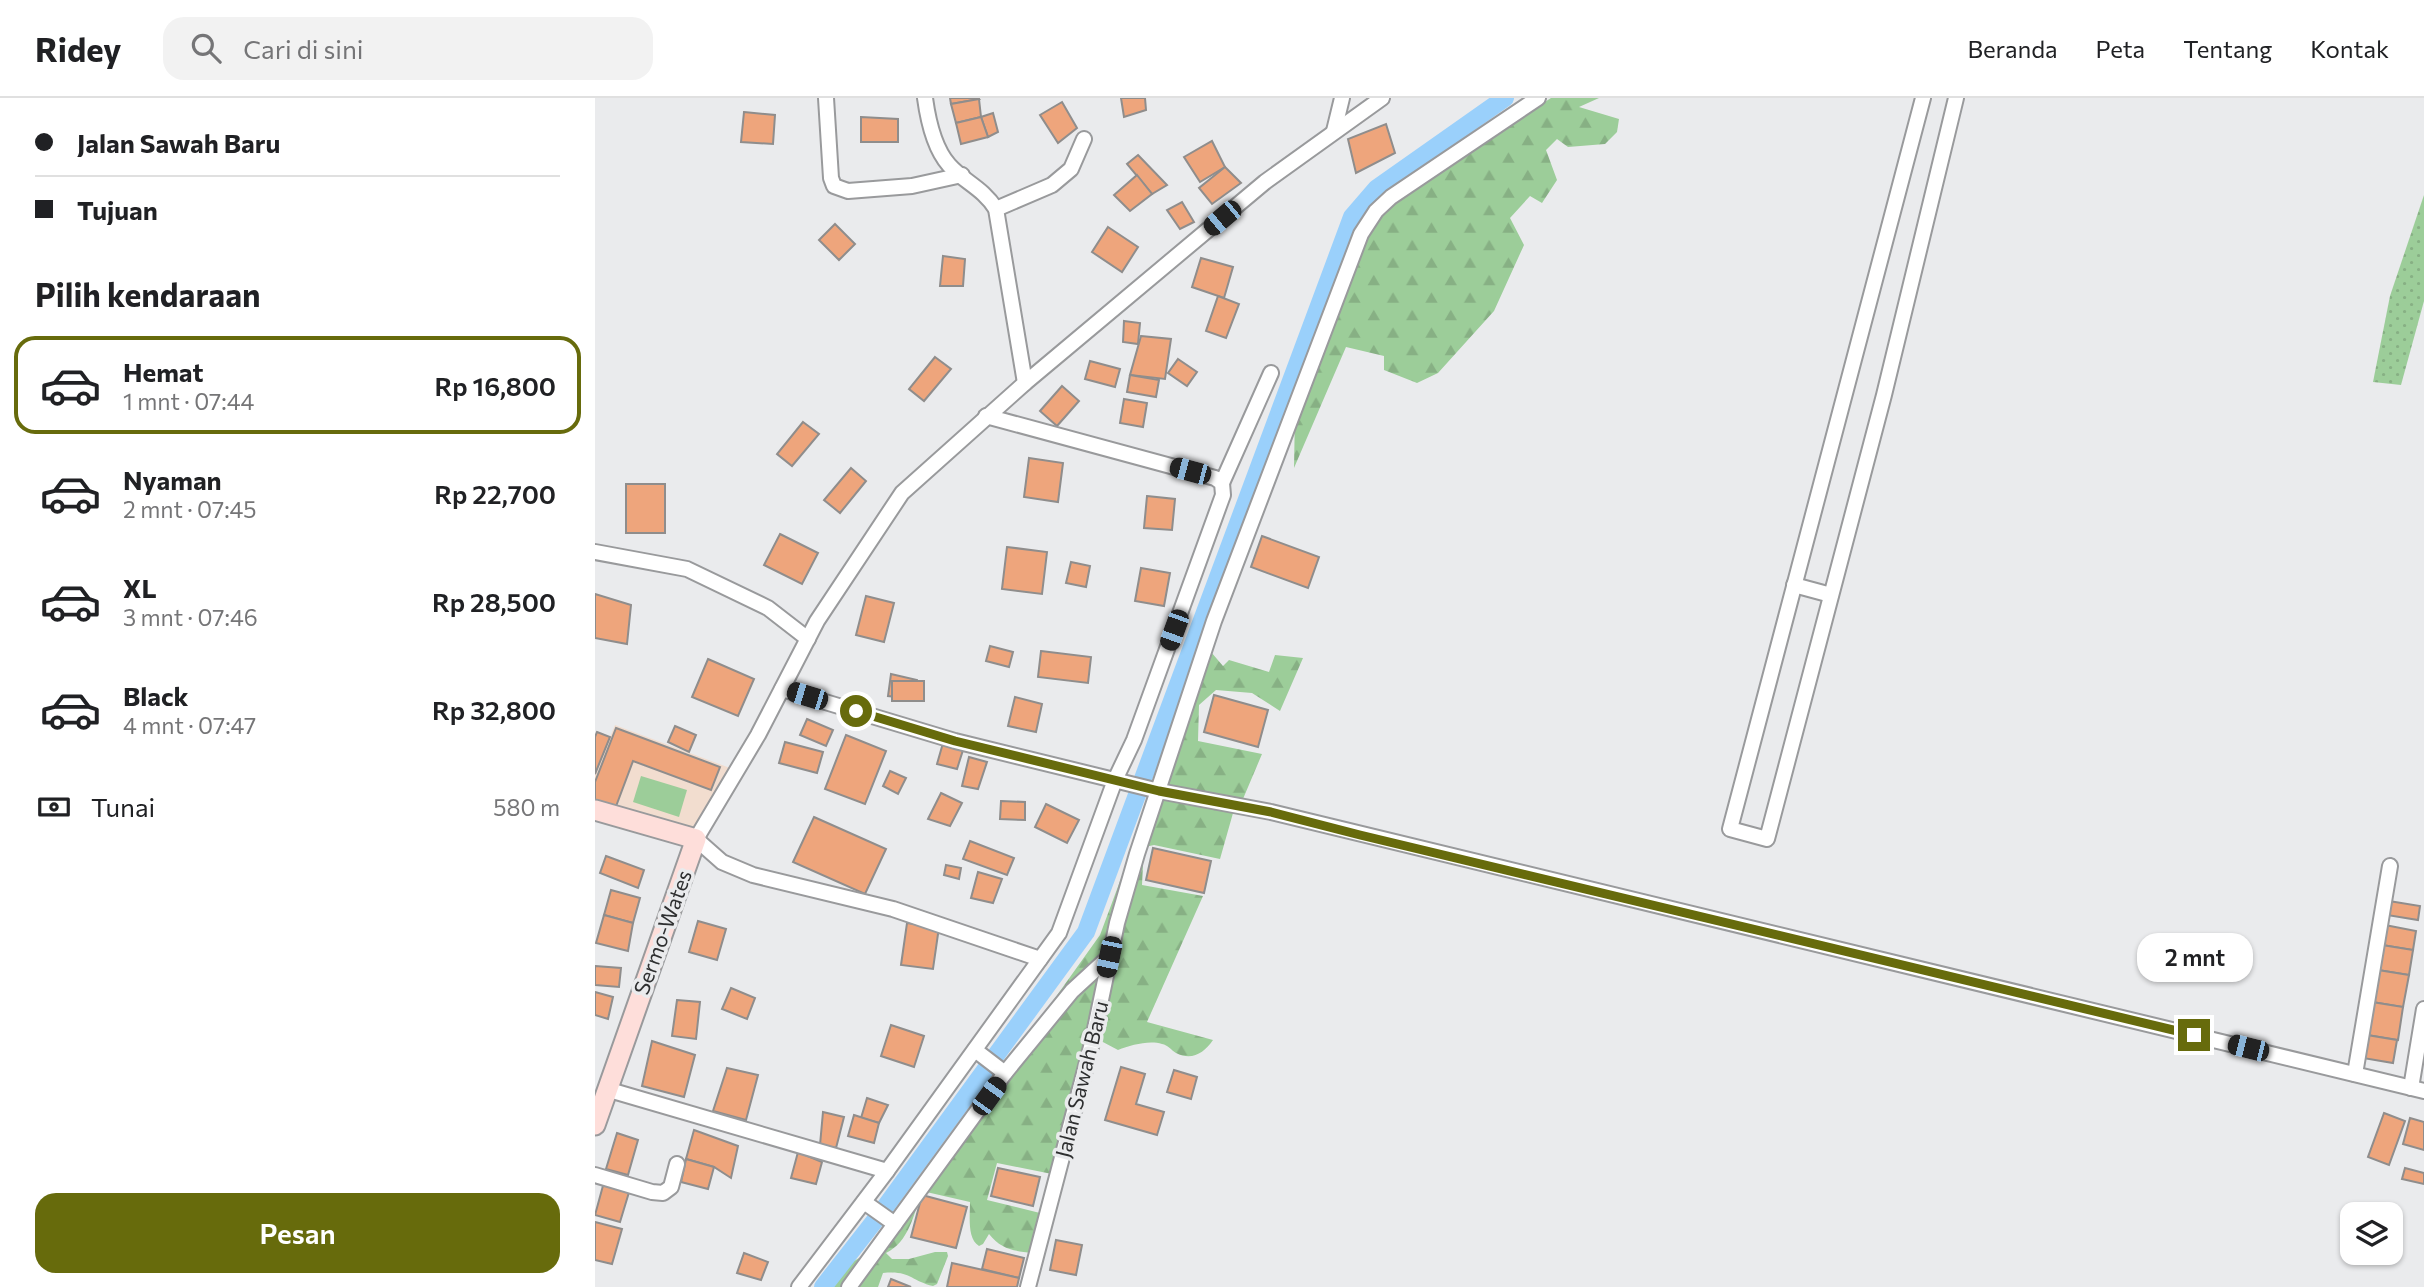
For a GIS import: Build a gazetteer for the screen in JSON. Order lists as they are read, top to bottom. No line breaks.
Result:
{"streets":{"main road":["Sermo-Wates"],"street":["Jalan Sawah Baru"]},"page":{"header":"Ridey","search":"Cari di sini","nav":["Beranda","Peta","Tentang","Kontak"],"banner":["Jalan Sawah Baru","Tujuan"],"heading":"Pilih kendaraan","list":[{"name":"Hemat","note":"1 mnt · 07:44","value":"Rp 16,800"},{"name":"Nyaman","note":"2 mnt · 07:45","value":"Rp 22,700"},{"name":"XL","note":"3 mnt · 07:46","value":"Rp 28,500"},{"name":"Black","note":"4 mnt · 07:47","value":"Rp 32,800"}],"pay":["Tunai","580 m"],"bubble":"2 mnt","buttons":"Pesan"}}
